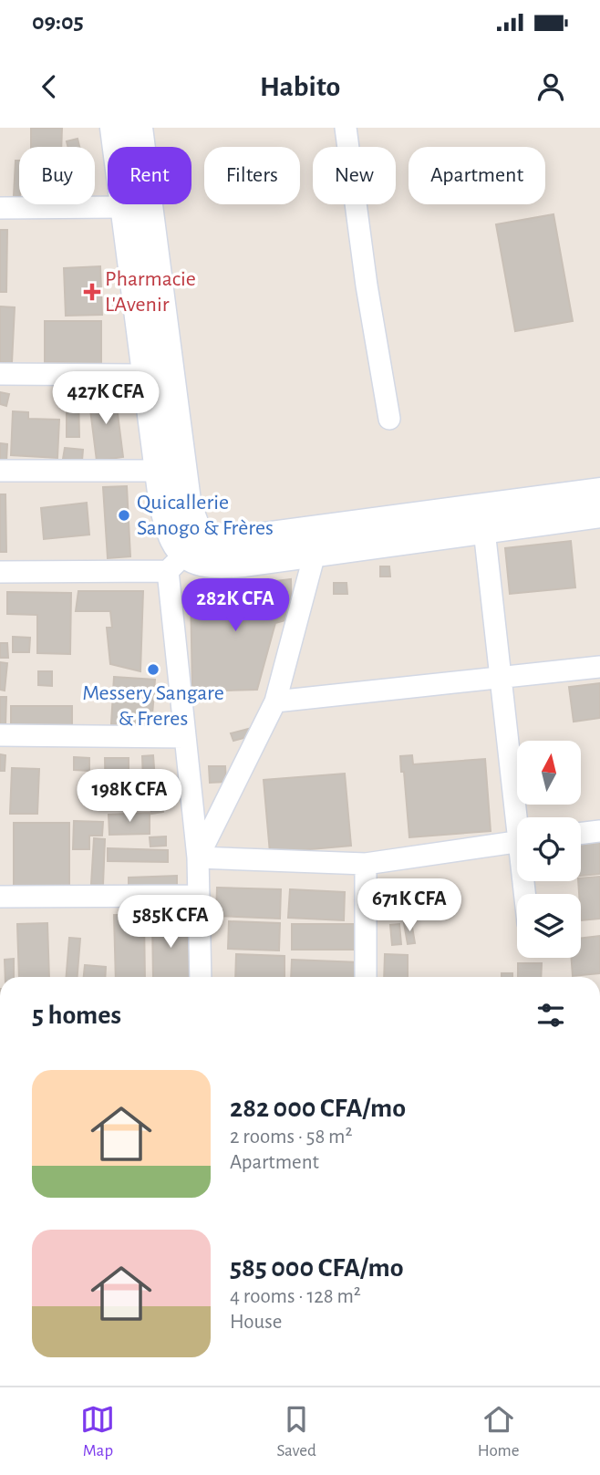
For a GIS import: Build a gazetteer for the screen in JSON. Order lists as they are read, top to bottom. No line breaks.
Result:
{"places":{"health":["Pharmacie L'Avenir"],"other":["Quicallerie Sanogo & Frères","Messery Sangare & Freres"]},"north":"top","page":{"status":"09:05","header":"Habito","chip":["Buy","Rent","Filters","New","Apartment"],"price":["427K CFA","282K CFA","198K CFA","671K CFA","585K CFA"],"heading":"5 homes","list":[{"name":"282 000 CFA/mo","note":"2 rooms · 58 m² · Apartment"},{"name":"585 000 CFA/mo","note":"4 rooms · 128 m² · House"}],"tabs":["Map","Saved","Home"]}}
